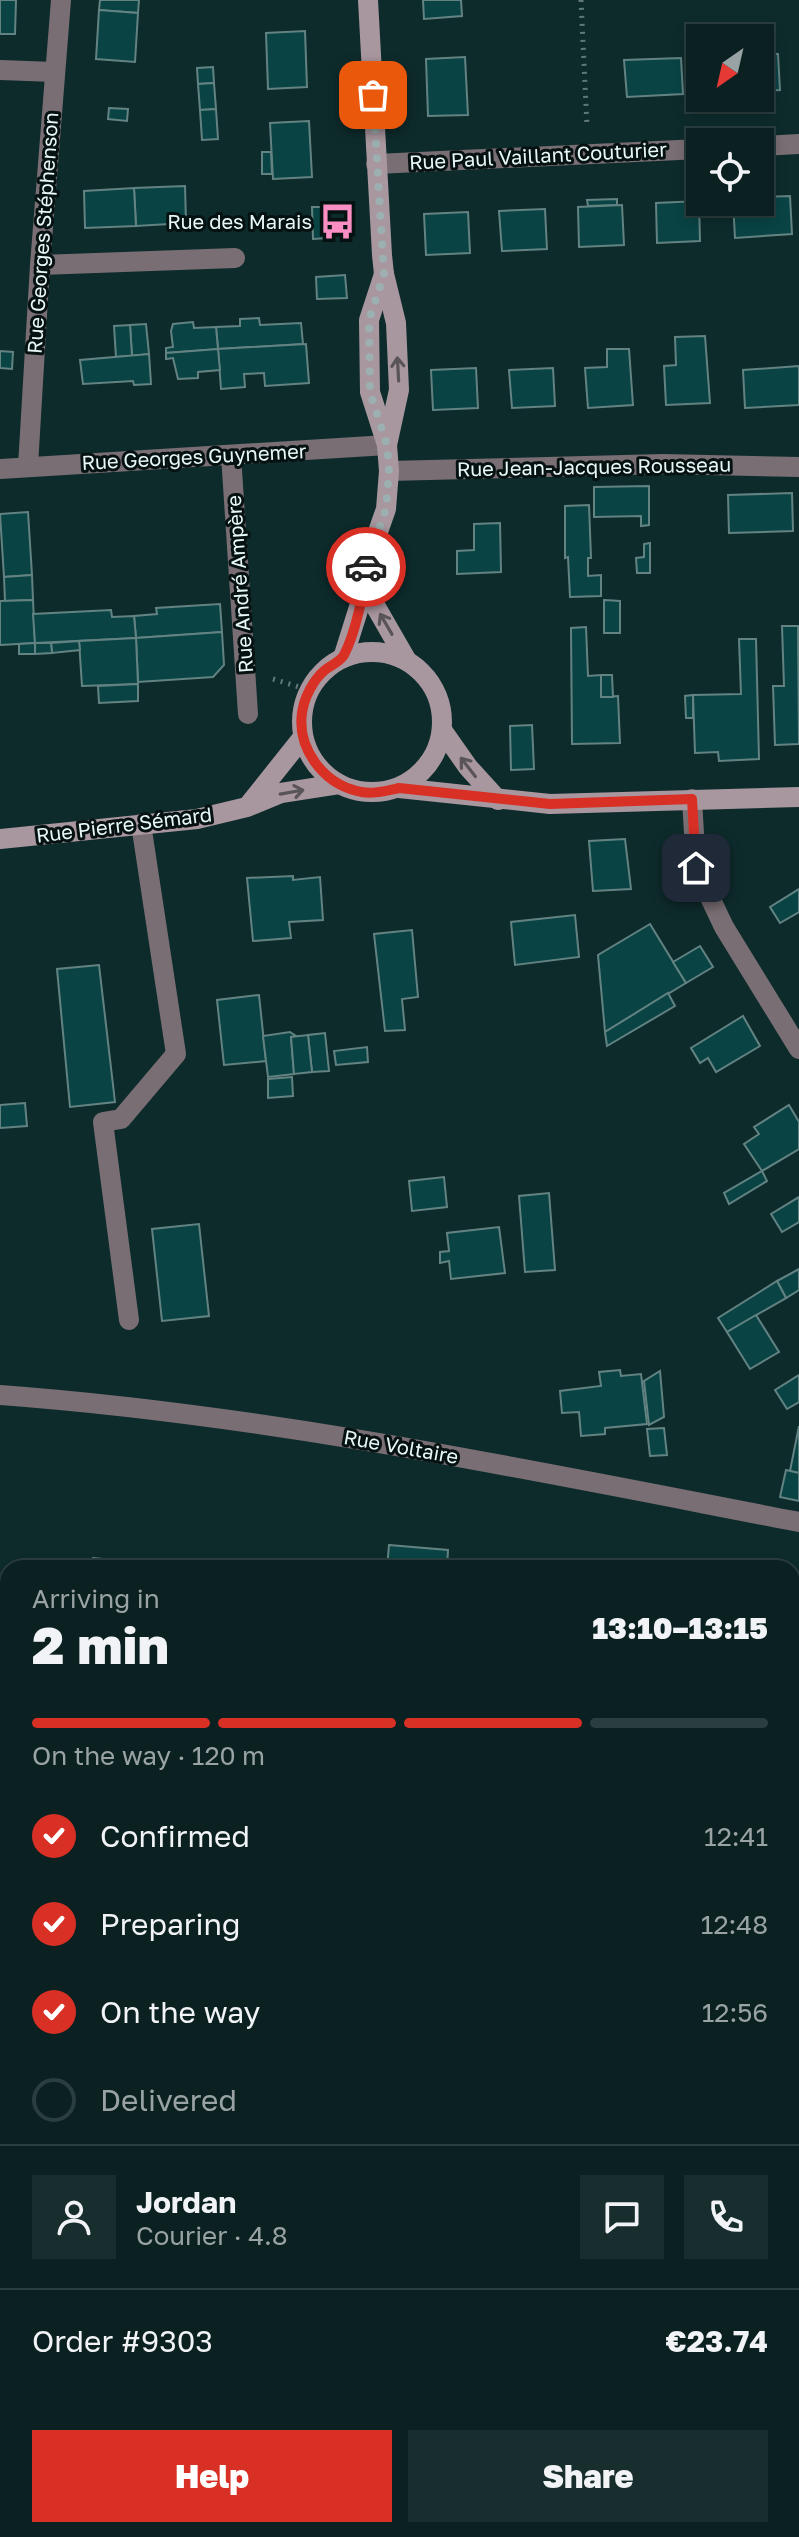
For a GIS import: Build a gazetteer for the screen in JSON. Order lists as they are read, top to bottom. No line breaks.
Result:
{"streets":{"main road":["Rue Pierre Sémard"],"street":["Rue Paul Vaillant Couturier","Rue Georges Stéphenson","Rue Georges Guynemer","Rue Jean-Jacques Rousseau","Rue André Ampère","Rue Voltaire"]},"crossings":[["Rue Georges Stéphenson","Rue Georges Guynemer"],["Rue Georges Guynemer","Rue André Ampère"]],"places":{"bus stop":["Rue des Marais"]},"north":"bottom left","page":{"heading":["2 min","Arriving in","13:10–13:15"],"panel":["Jordan","Courier · 4.8","Order #9303","€23.74"],"bar":"On the way · 120 m","list":[["Confirmed","12:41"],["Preparing","12:48"],["On the way","12:56"],"Delivered"],"buttons":["Help","Share"]}}
